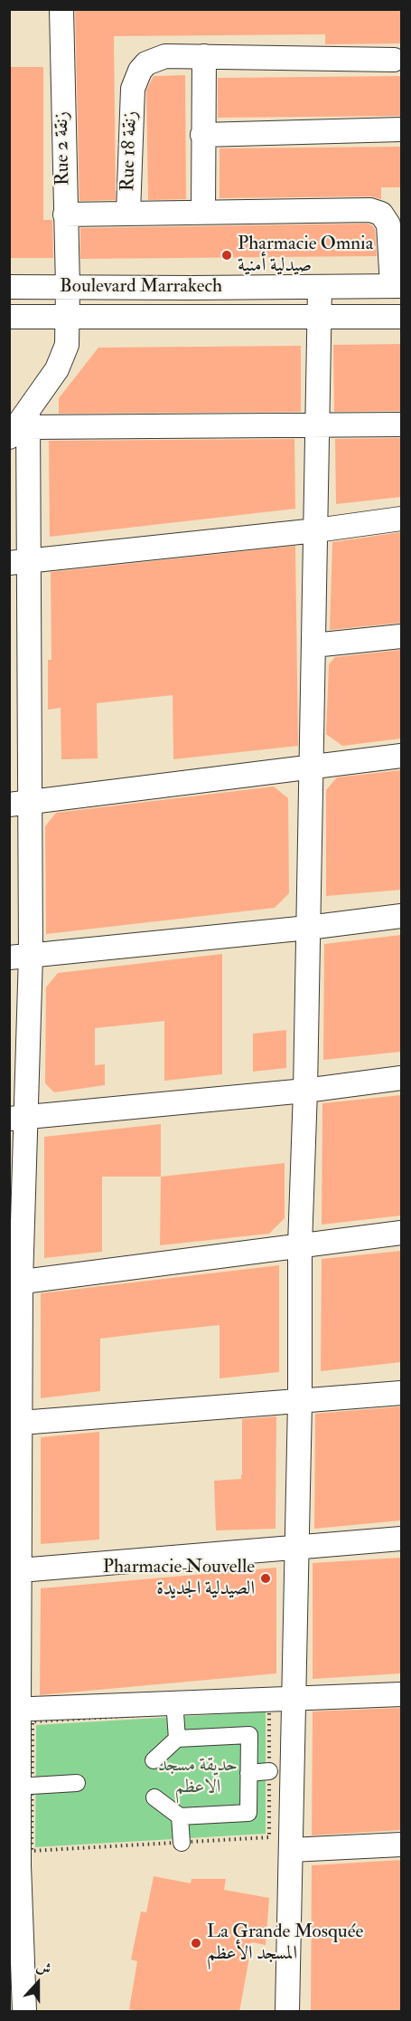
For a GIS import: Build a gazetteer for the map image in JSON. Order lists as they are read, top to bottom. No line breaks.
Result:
{"streets":{"street":["Rue 2 زنقة","Rue 18 زنقة","Boulevard Marrakech"]},"crossings":[["Rue 2 زنقة","Boulevard Marrakech"]],"parks":["حديقة مسجد الاعظم"],"places":["Pharmacie Omnia صيدلية أمنية","Pharmacie Nouvelle الصيدلية الجديدة","La Grande Mosquée المسجد الأعظم"],"north":"top"}
